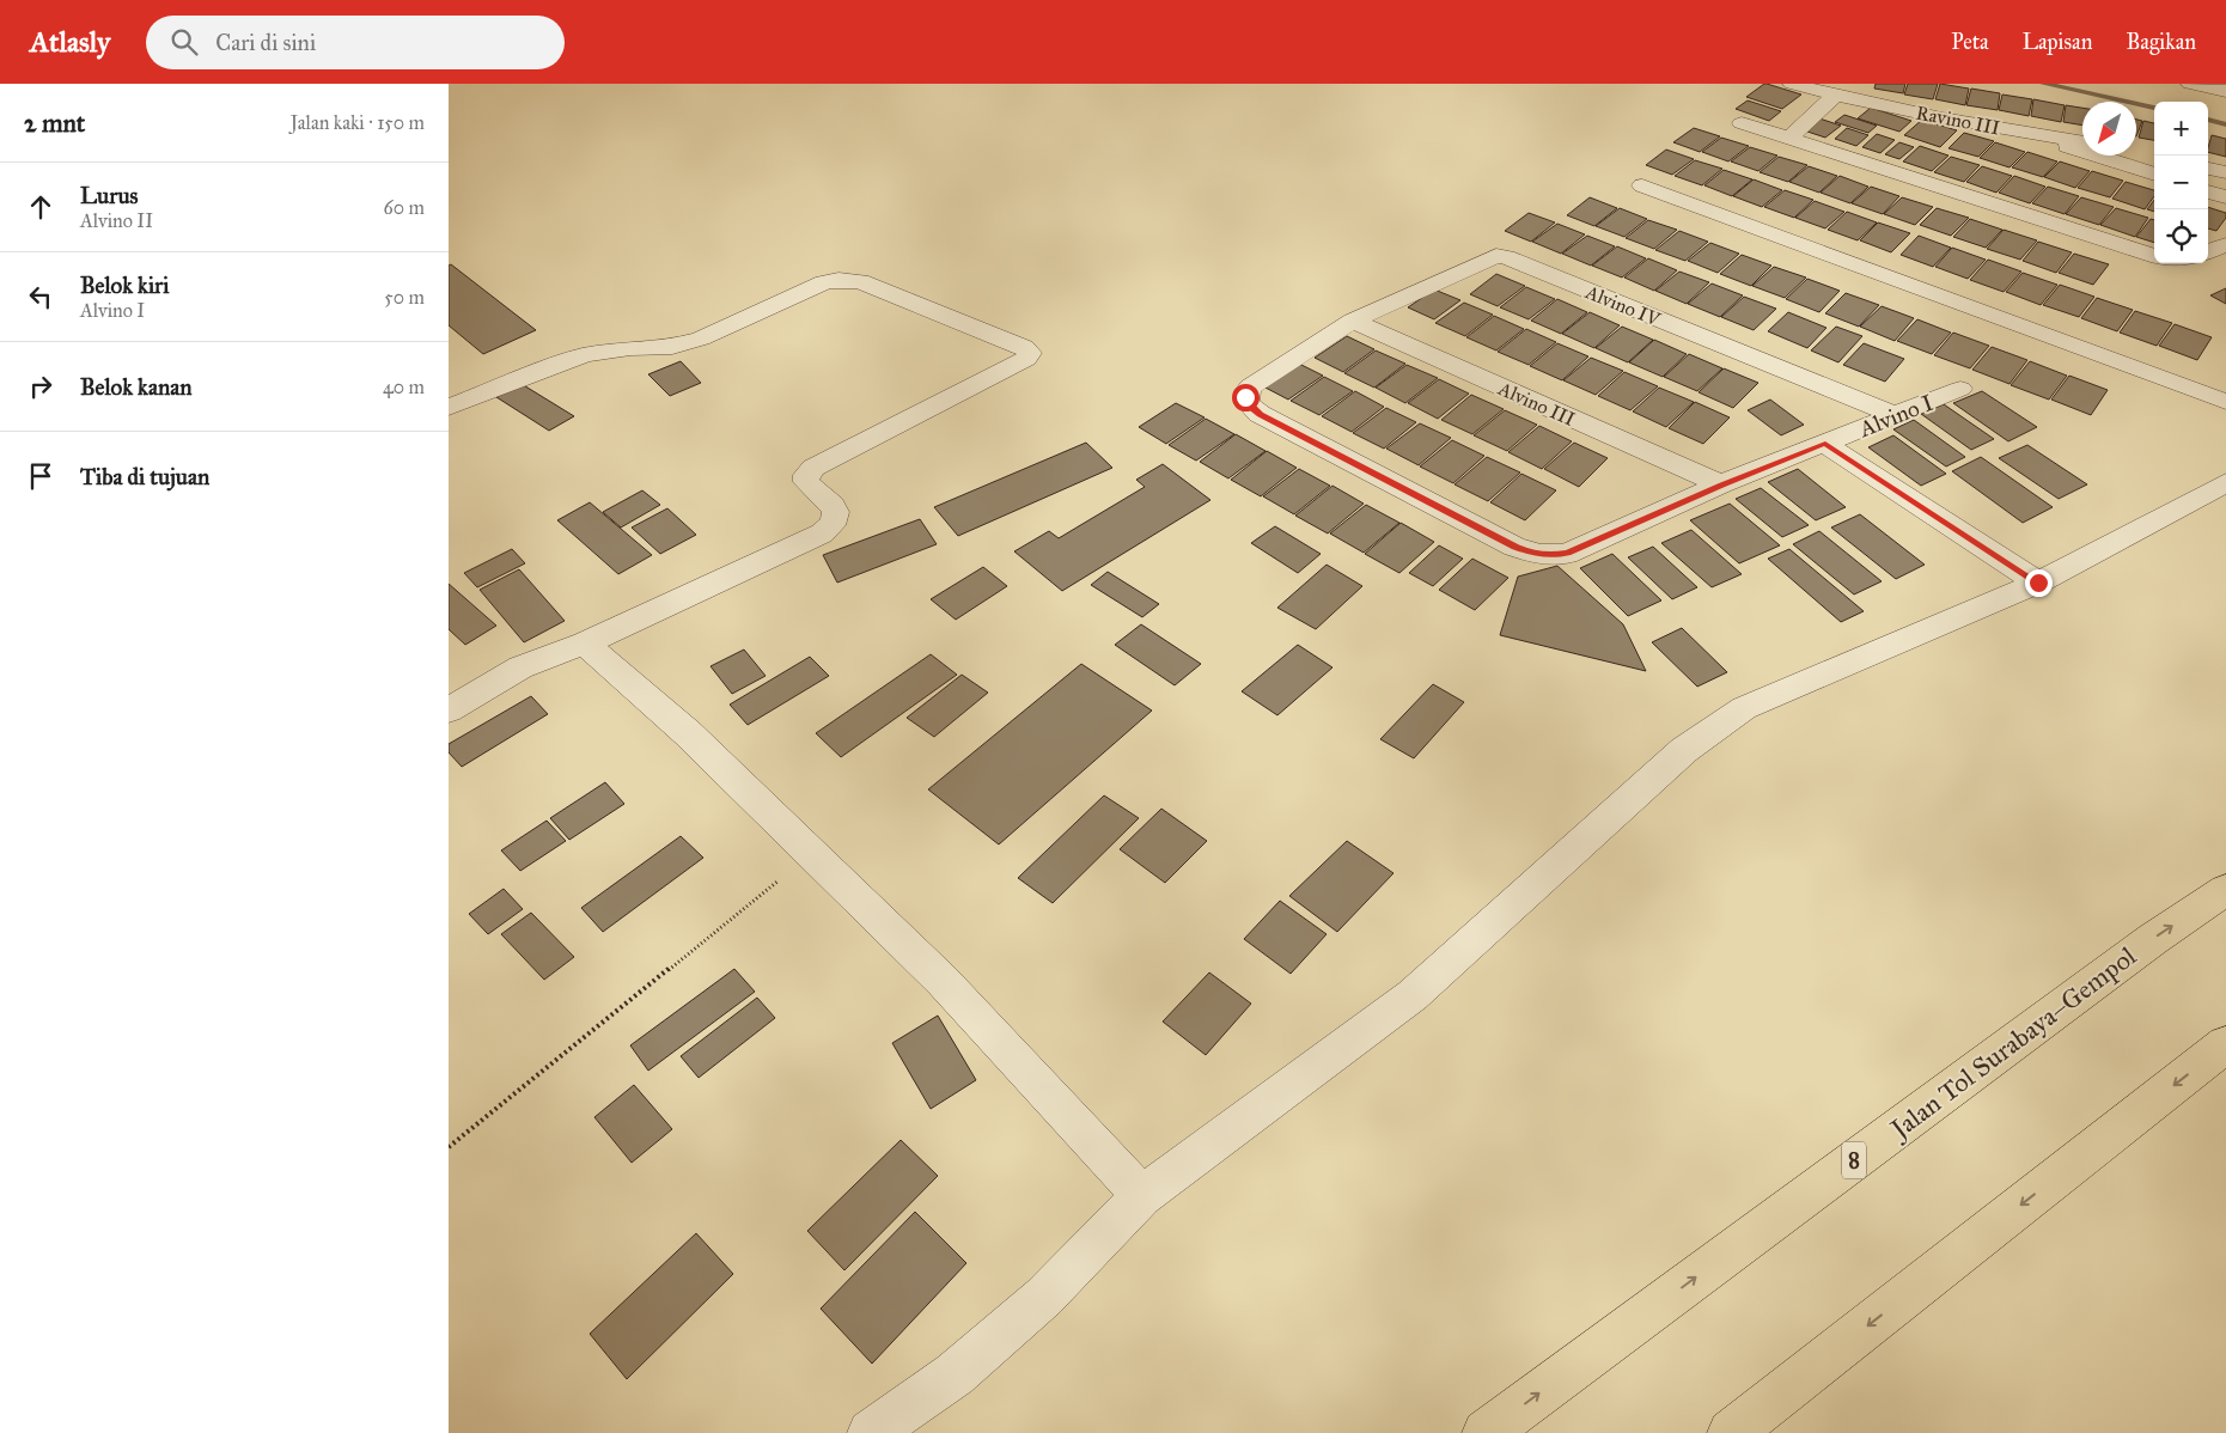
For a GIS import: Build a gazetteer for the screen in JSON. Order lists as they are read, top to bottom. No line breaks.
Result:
{"streets":{"highway":["Jalan Tol Surabaya–Gempol","8"],"street":["Ravino III","Alvino IV","Alvino III","Alvino I"]},"crossings":[["Alvino IV","Alvino III"],["Alvino IV","Alvino I"],["Alvino III","Alvino I"]],"north":"bottom left","page":{"header":"Atlasly","search":"Cari di sini","nav":["Peta","Lapisan","Bagikan"],"heading":["2 mnt","Jalan kaki · 150 m"],"map_buttons":["+","−"],"list":[["Lurus","Alvino II","60 m"],["Belok kiri","Alvino I","50 m"],["Belok kanan","40 m"],"Tiba di tujuan"]}}
